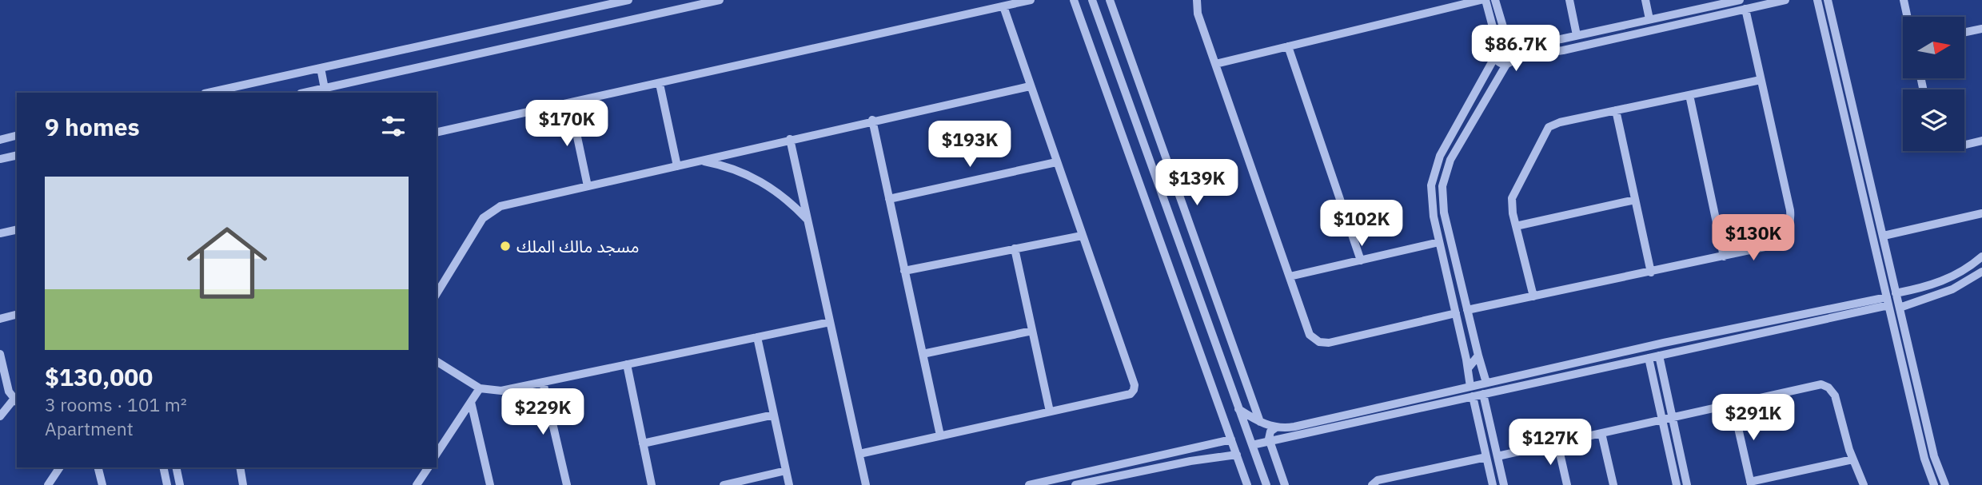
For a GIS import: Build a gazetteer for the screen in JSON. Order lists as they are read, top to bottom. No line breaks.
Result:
{"places":["مسجد مالك الملك"],"north":"right","page":{"price":["$86.7K","$170K","$193K","$139K","$102K","$130K","$229K","$291K","$127K"],"heading":"9 homes","list":[{"name":"$130,000","note":"3 rooms · 101 m² · Apartment"}]}}
